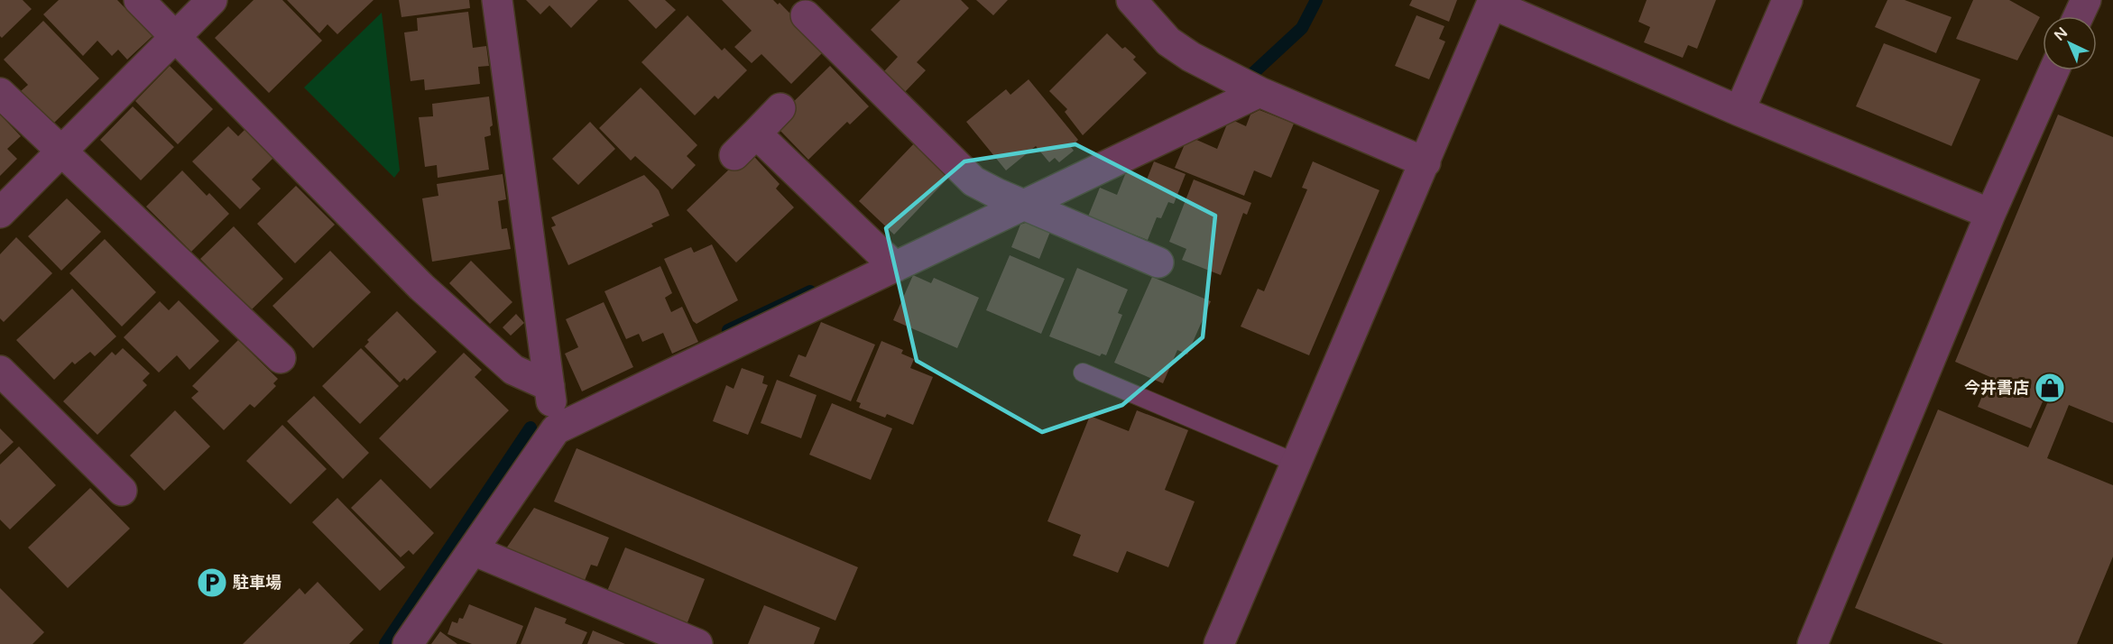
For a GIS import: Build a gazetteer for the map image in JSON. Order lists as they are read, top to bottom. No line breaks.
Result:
{"places":{"shop":["今井書店"],"parking":["駐車場"]},"north":"top left"}
